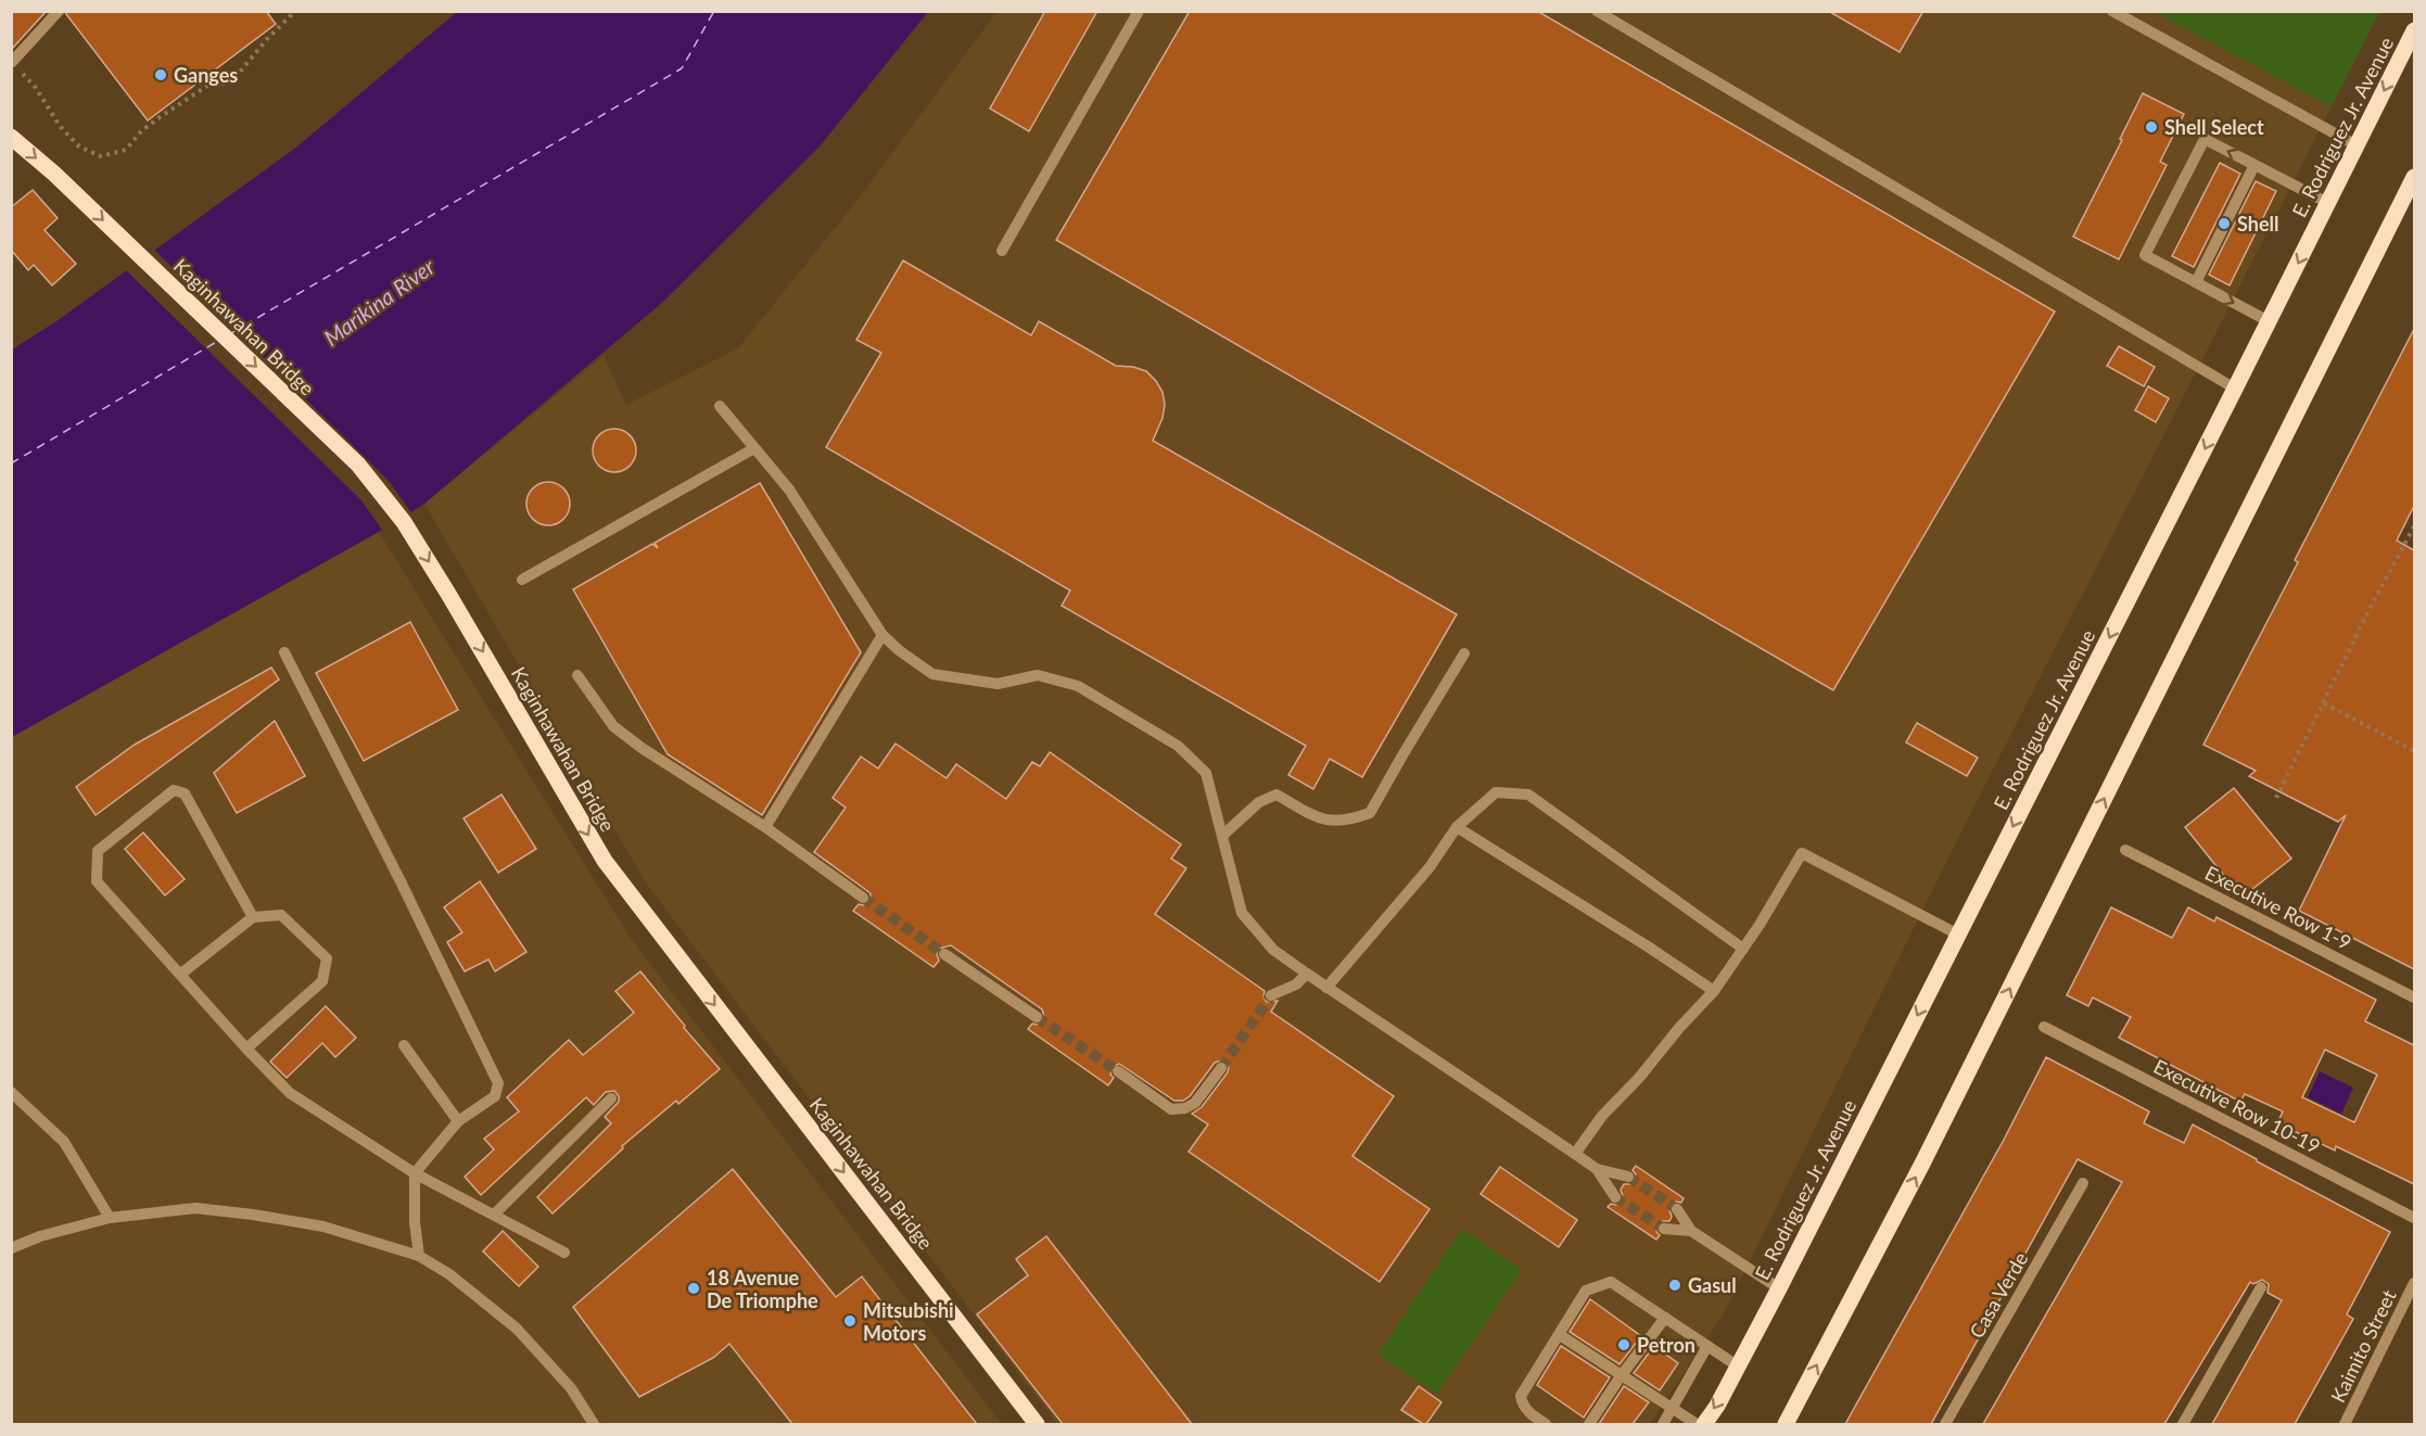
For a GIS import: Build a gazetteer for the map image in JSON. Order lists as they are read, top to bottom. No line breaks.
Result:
{"streets":{"main road":["E. Rodriguez Jr. Avenue","Kaginhawahan Bridge"],"street":["Executive Row 1-9","Executive Row 10-19","Casa Verde","Kaimito Street"]},"one_way":["Kaginhawahan Bridge"],"water":["Marikina River"],"places":["Ganges","Shell Select","Shell","Gasul","18 Avenue De Triomphe","Mitsubishi Motors","Petron"]}
